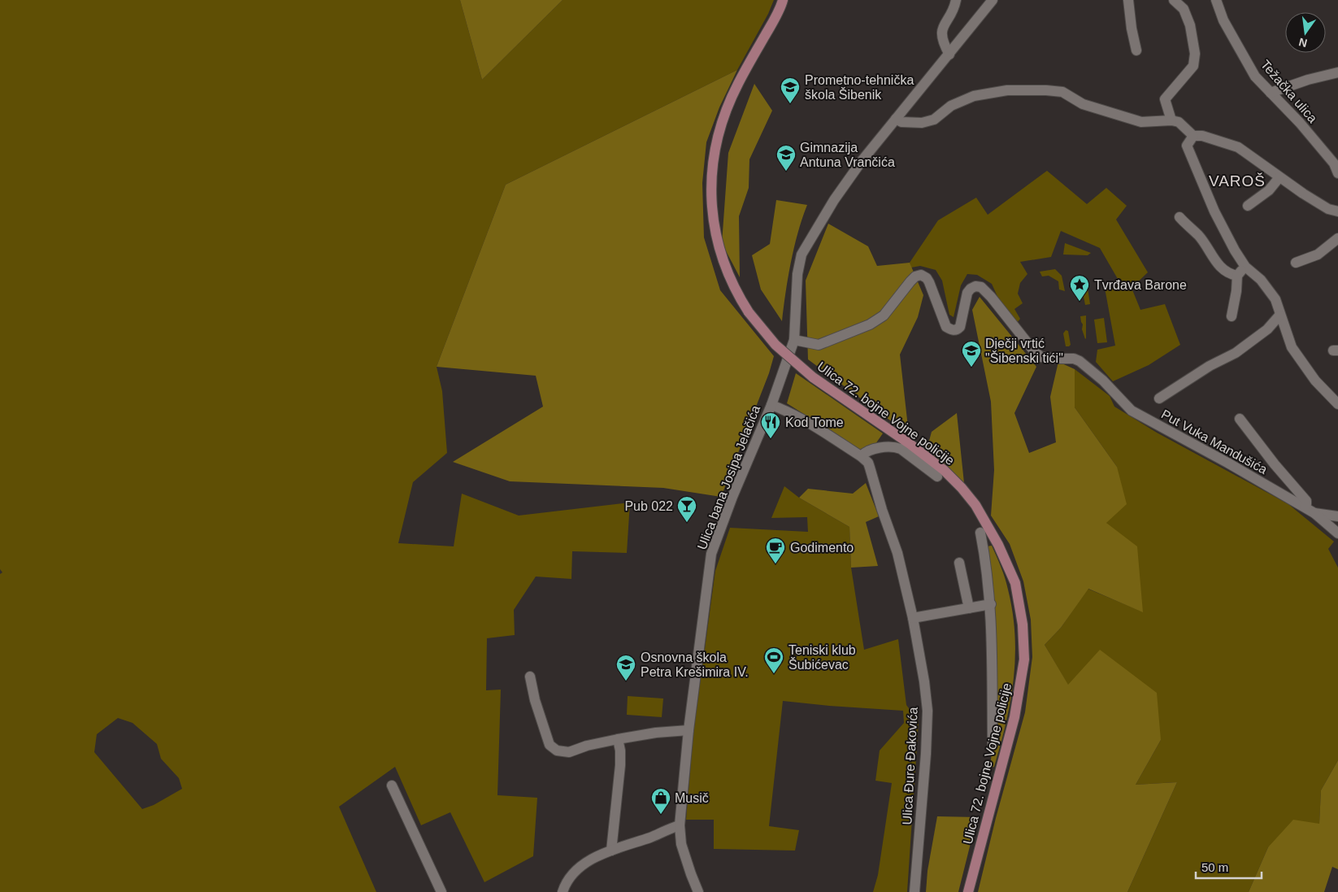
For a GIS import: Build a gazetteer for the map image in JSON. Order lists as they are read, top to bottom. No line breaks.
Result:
{"streets":{"main road":["Ulica 72. bojne Vojne policije"],"street":["Težačka ulica","Put Vuka Mandušića","Ulica bana Josipa Jelačića","Ulica Đure Đakovića"]},"crossings":[["Put Vuka Mandušića","Ulica bana Josipa Jelačića"],["Ulica bana Josipa Jelačića","Ulica Đure Đakovića"]],"districts":["VAROŠ"],"places":{"school or university":["Prometno-tehnička škola Šibenik","Gimnazija Antuna Vrančića","Dječji vrtić \"Šibenski tići\"","Osnovna škola Petra Krešimira IV."],"place":["Tvrđava Barone"],"restaurant":["Kod Tome"],"bar":["Pub 022"],"cafe":["Godimento"],"sports":["Teniski klub Šubićevac"],"shop":["Musič"]},"scale_bar":"50 m","north":"bottom"}
